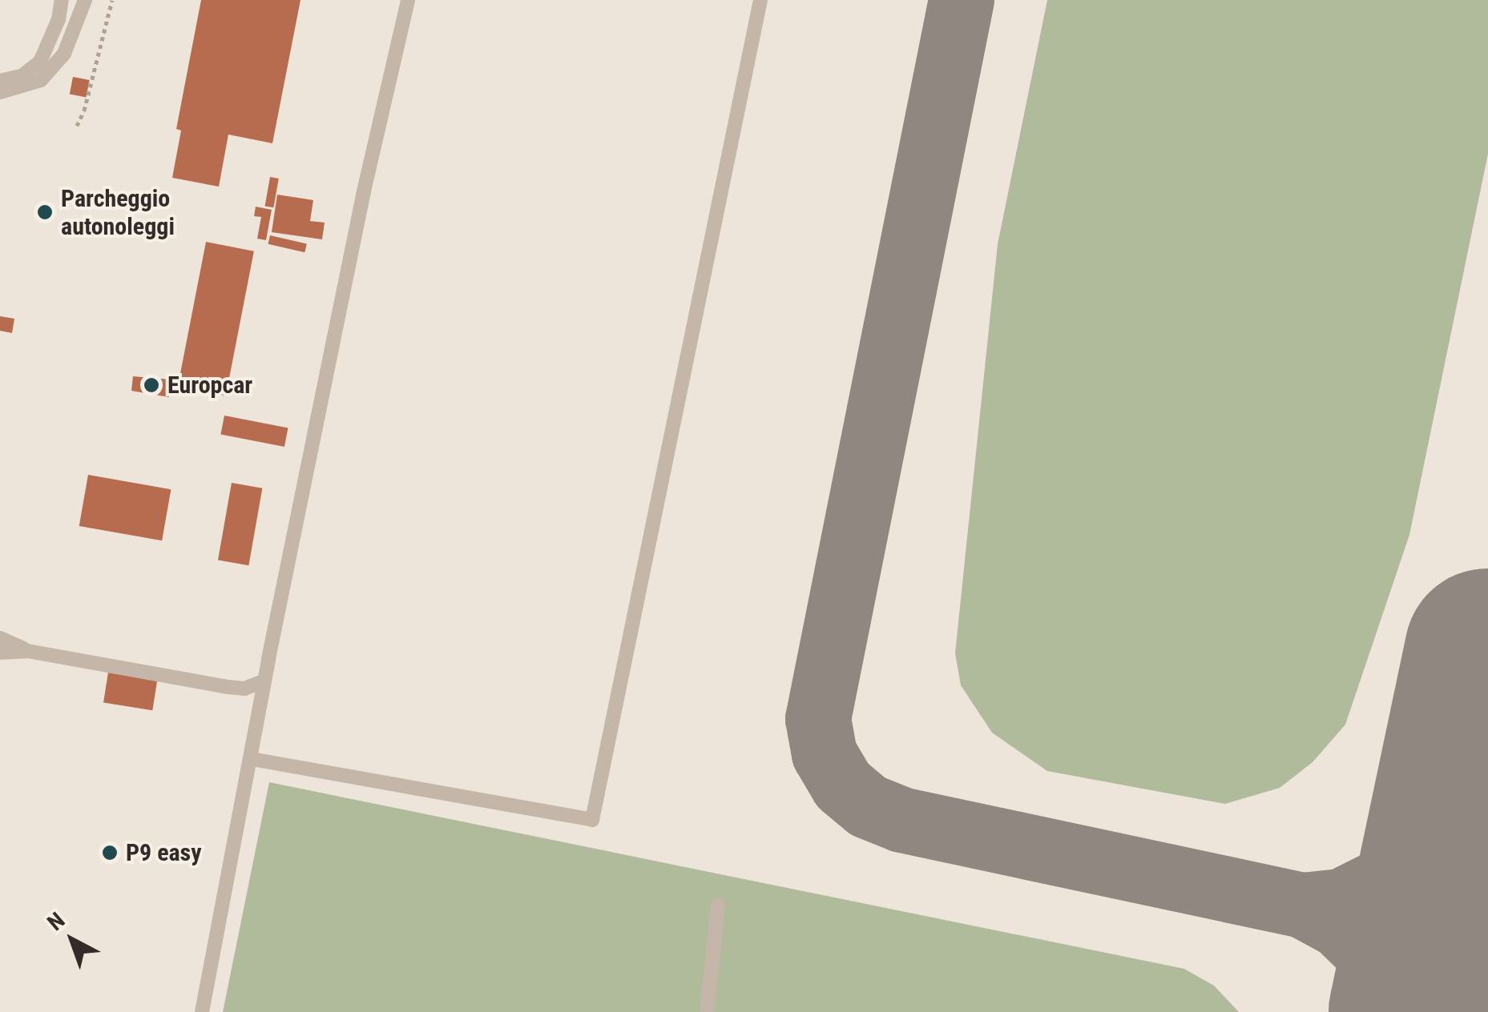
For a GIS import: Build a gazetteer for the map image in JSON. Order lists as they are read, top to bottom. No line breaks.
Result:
{"places":["Parcheggio autonoleggi","Europcar","P9 easy"],"north":"top left"}
